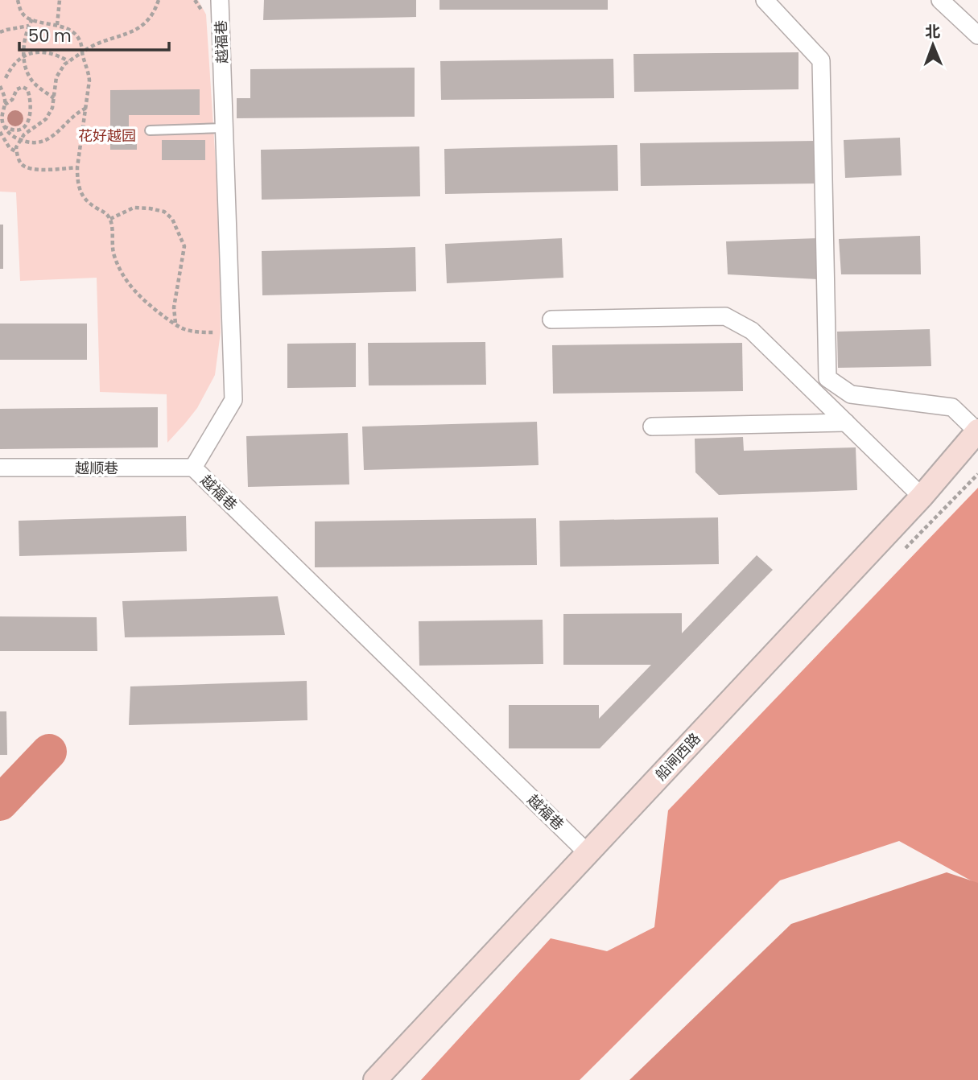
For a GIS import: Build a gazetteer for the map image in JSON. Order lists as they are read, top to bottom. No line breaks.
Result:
{"streets":{"street":["越福巷","越顺巷","船闸西路"]},"crossings":[["越福巷","越顺巷"],["越福巷","船闸西路"]],"parks":["花好越园"],"scale_bar":"50 m","north":"top"}
